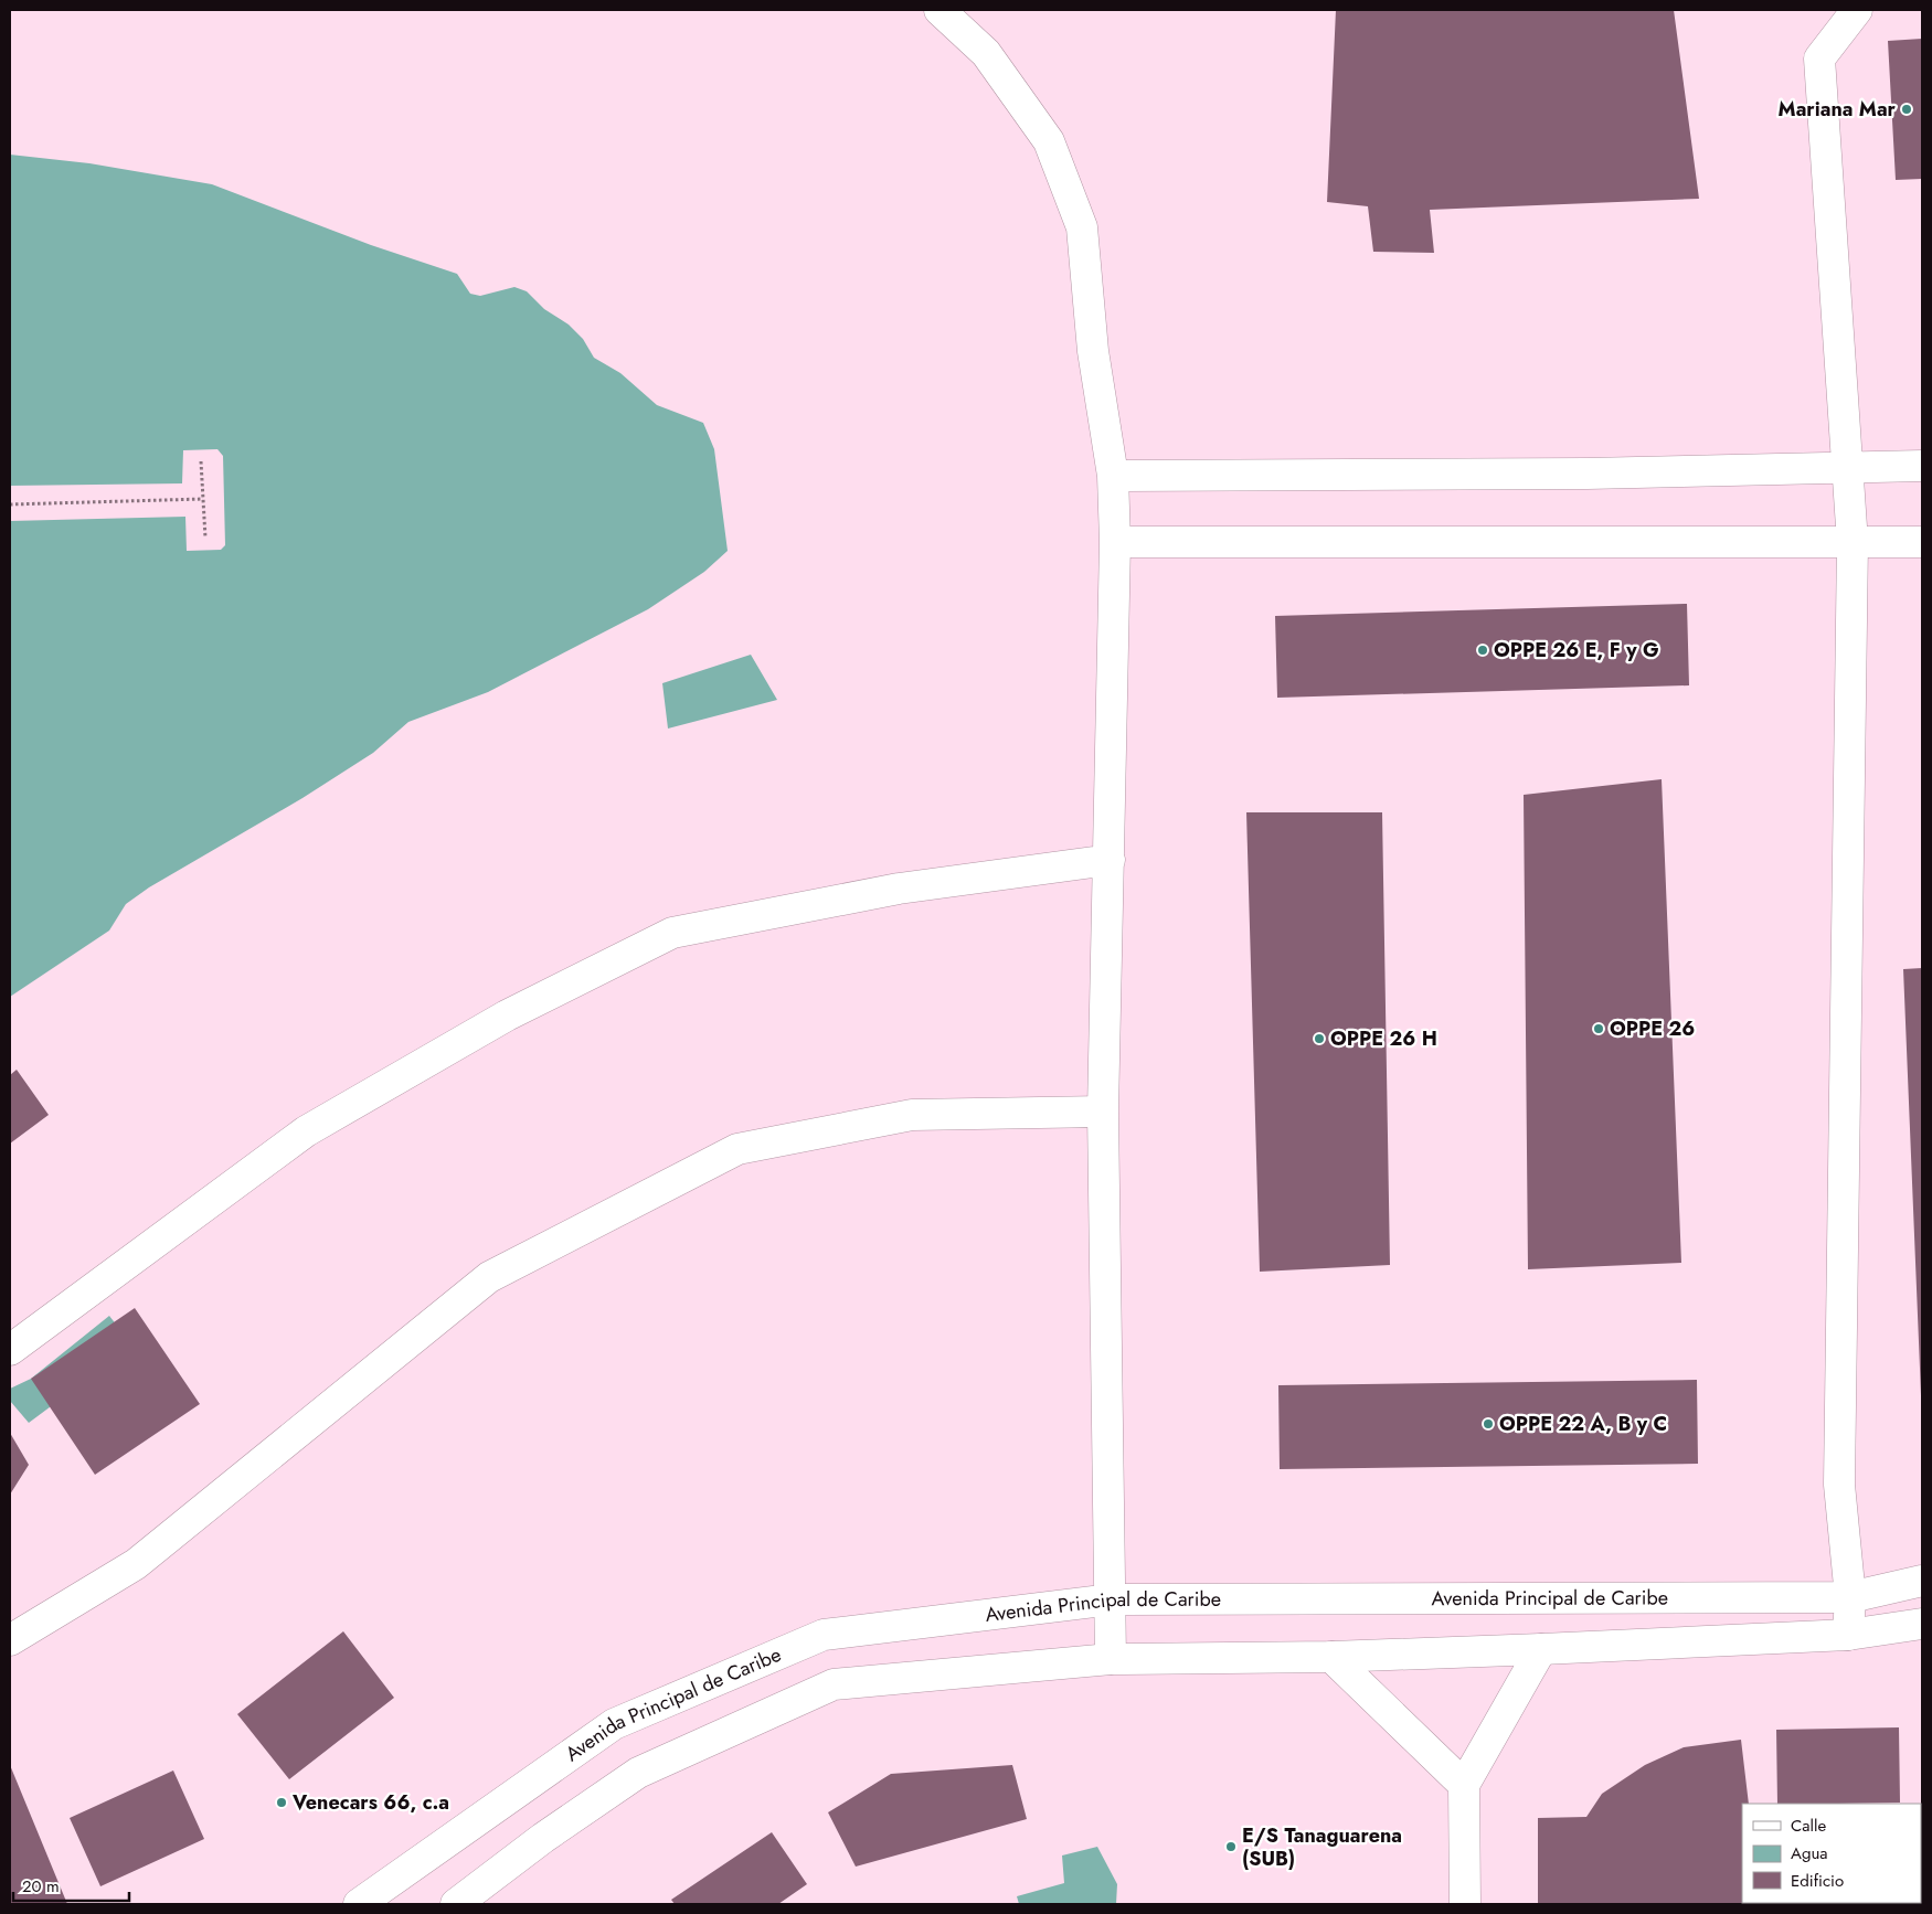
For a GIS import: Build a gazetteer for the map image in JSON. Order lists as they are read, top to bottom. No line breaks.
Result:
{"streets":{"street":["Avenida Principal de Caribe"]},"places":["Mariana Mar","OPPE 26 E, F y G","OPPE 26","OPPE 26 H","OPPE 22 A, B y C","Venecars 66, c.a","E/S Tanaguarena (SUB)"],"legend":["Calle","Agua","Edificio"],"scale_bar":"20 m"}
